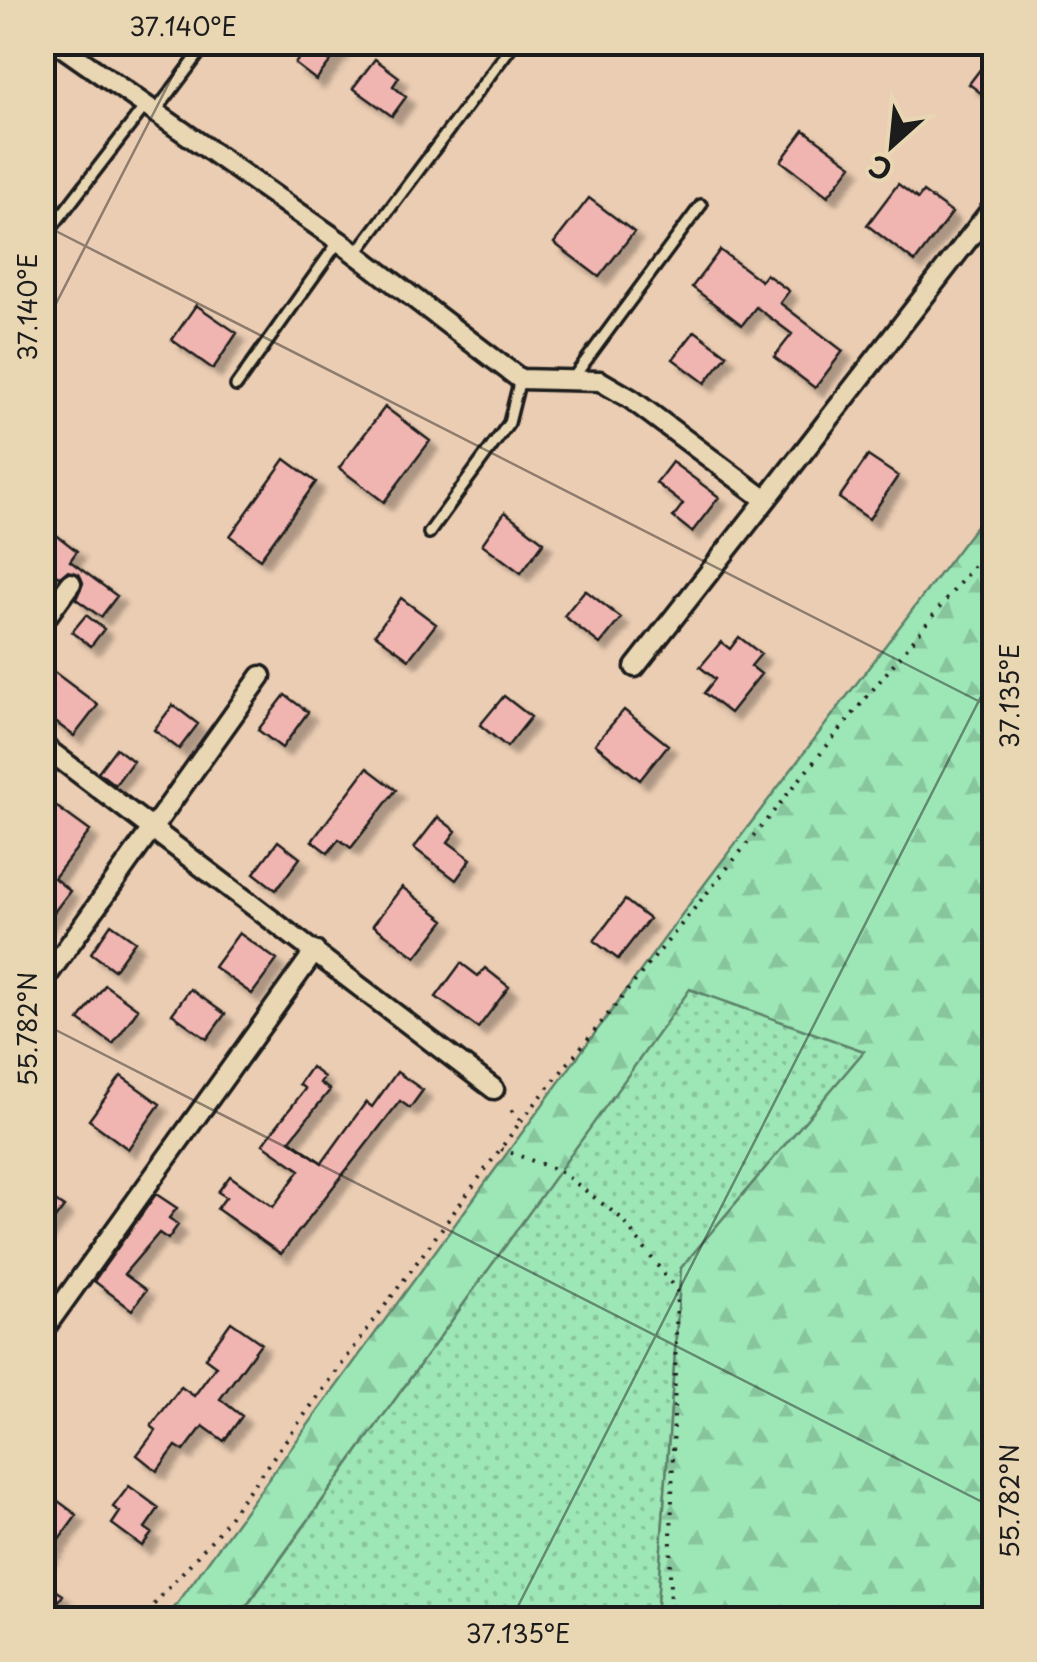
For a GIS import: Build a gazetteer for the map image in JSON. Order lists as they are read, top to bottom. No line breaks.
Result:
{"north":"bottom left","coordinates":["37.140°E","37.135°E","55.782°N"]}
